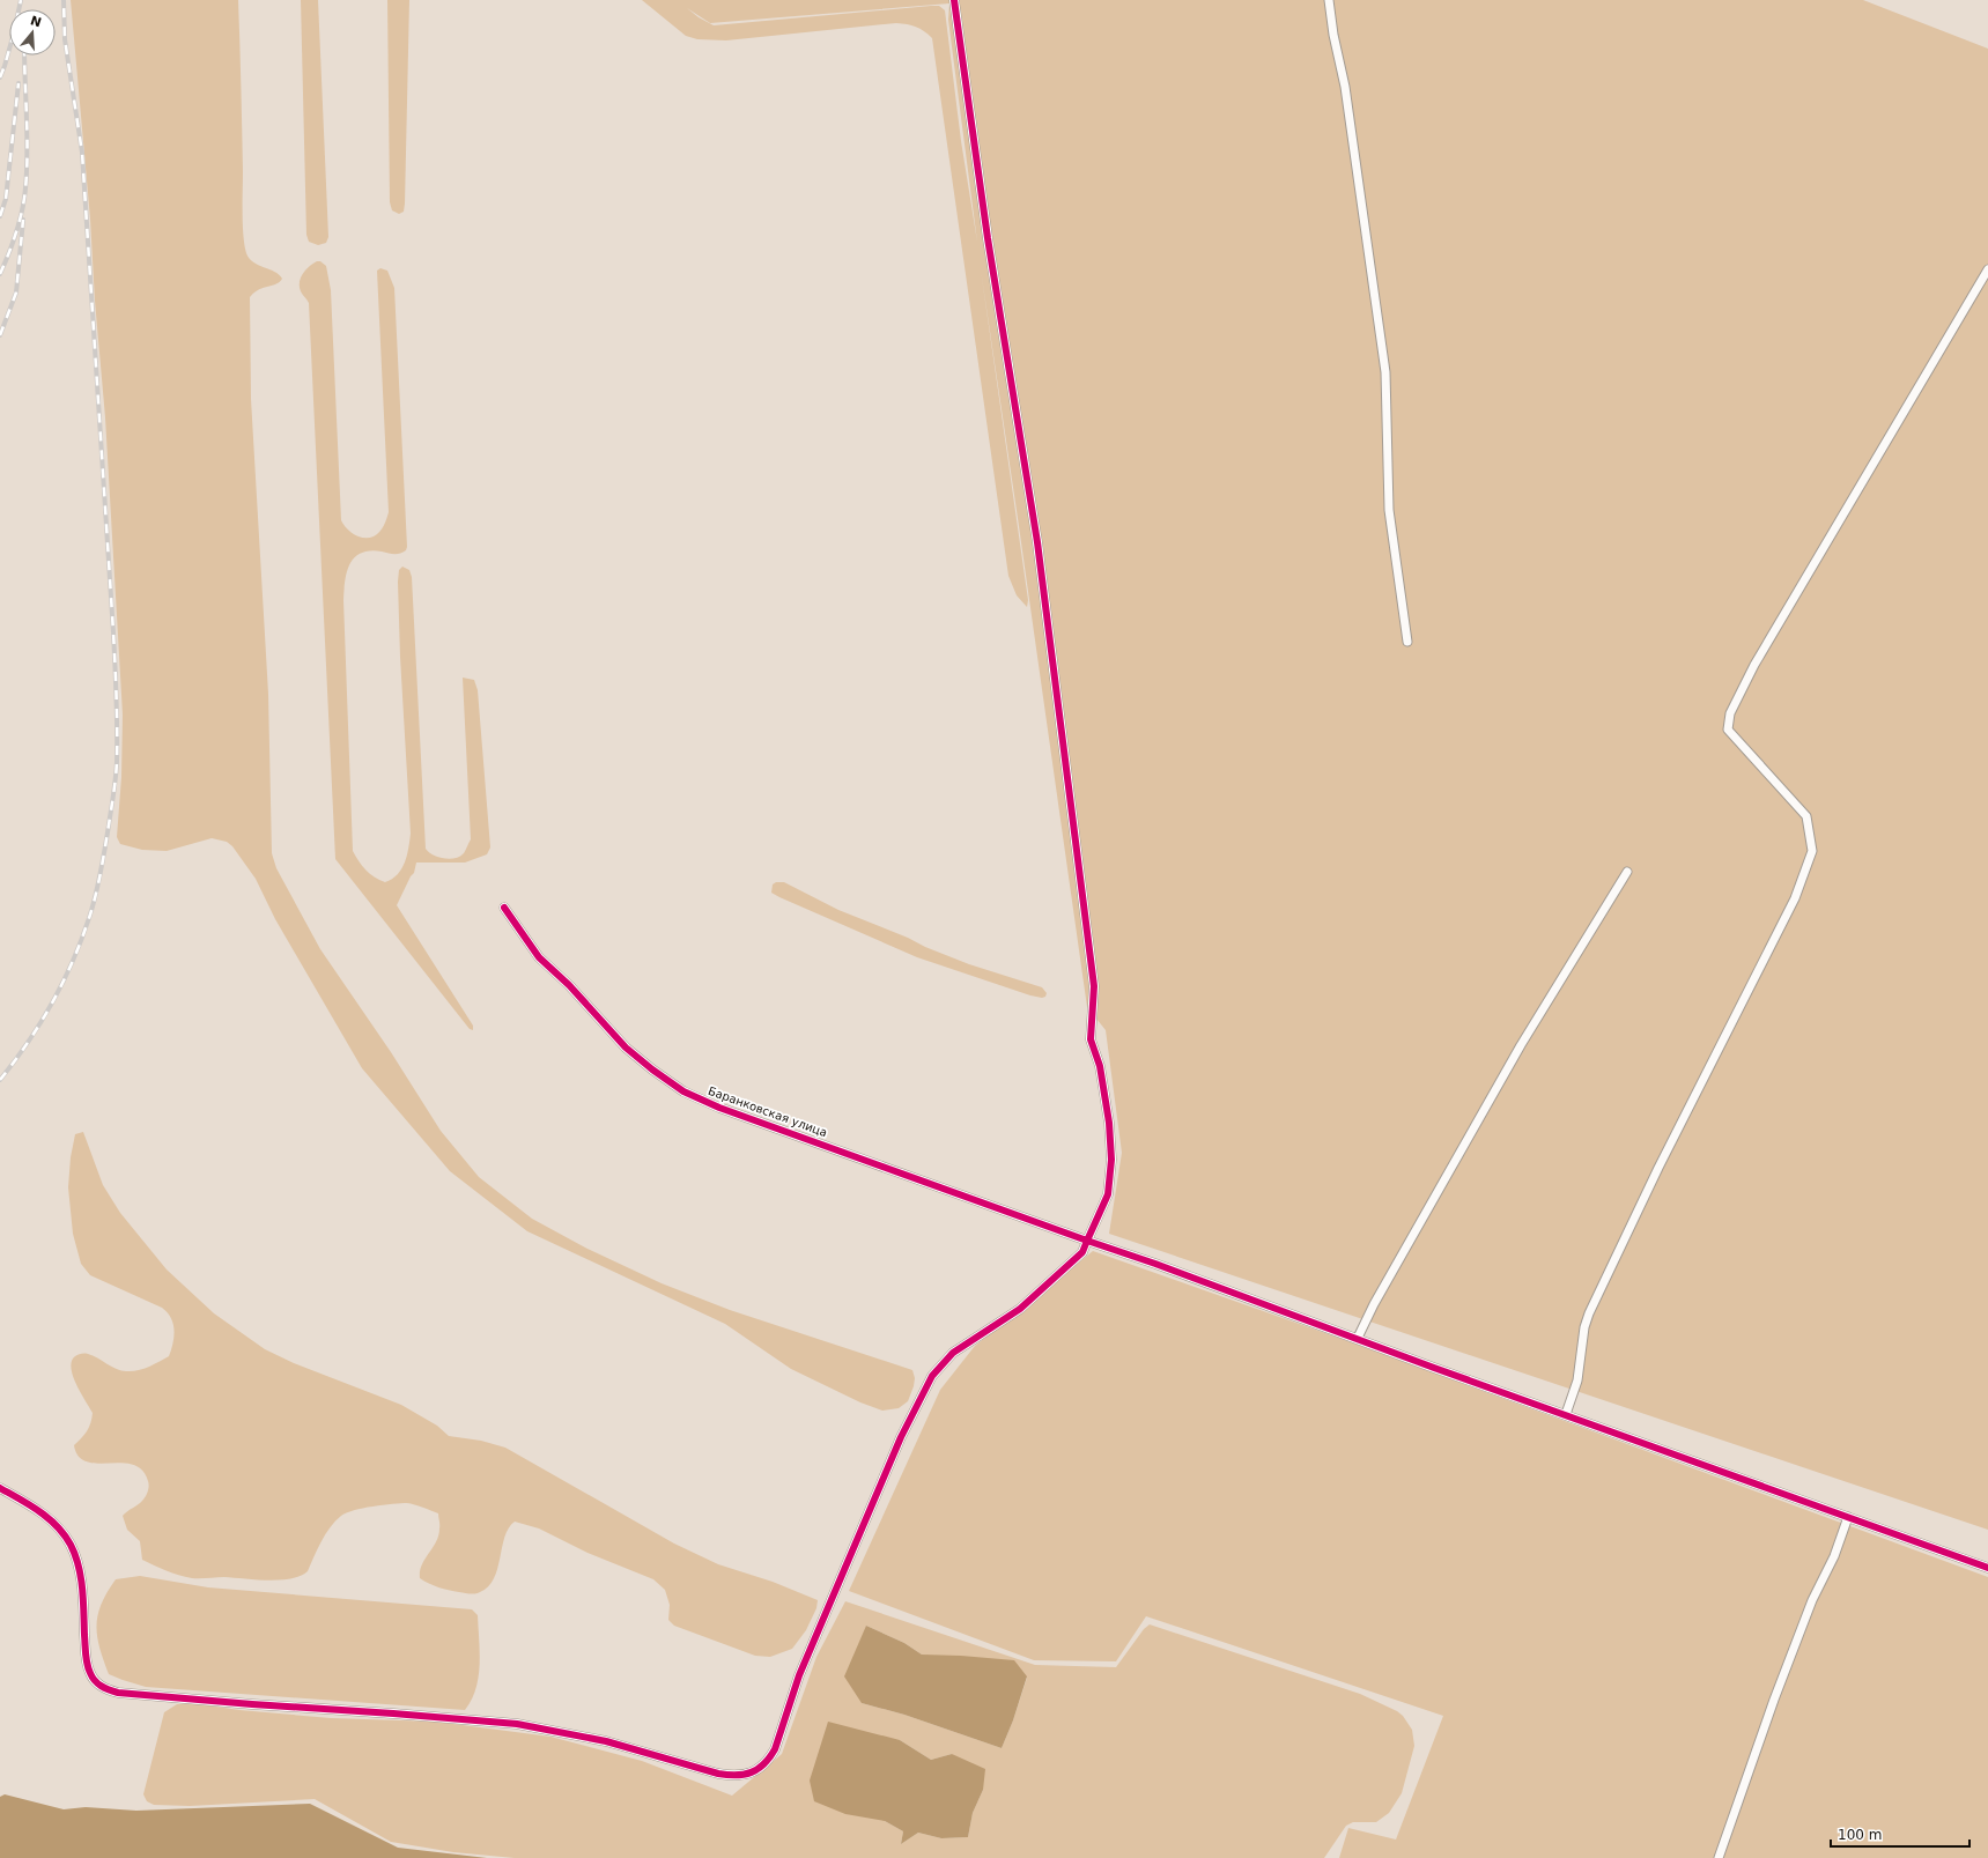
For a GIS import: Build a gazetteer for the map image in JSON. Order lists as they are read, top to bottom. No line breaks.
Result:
{"streets":{"street":["Баранковская улица"]},"scale_bar":"100 m","north":"top"}
